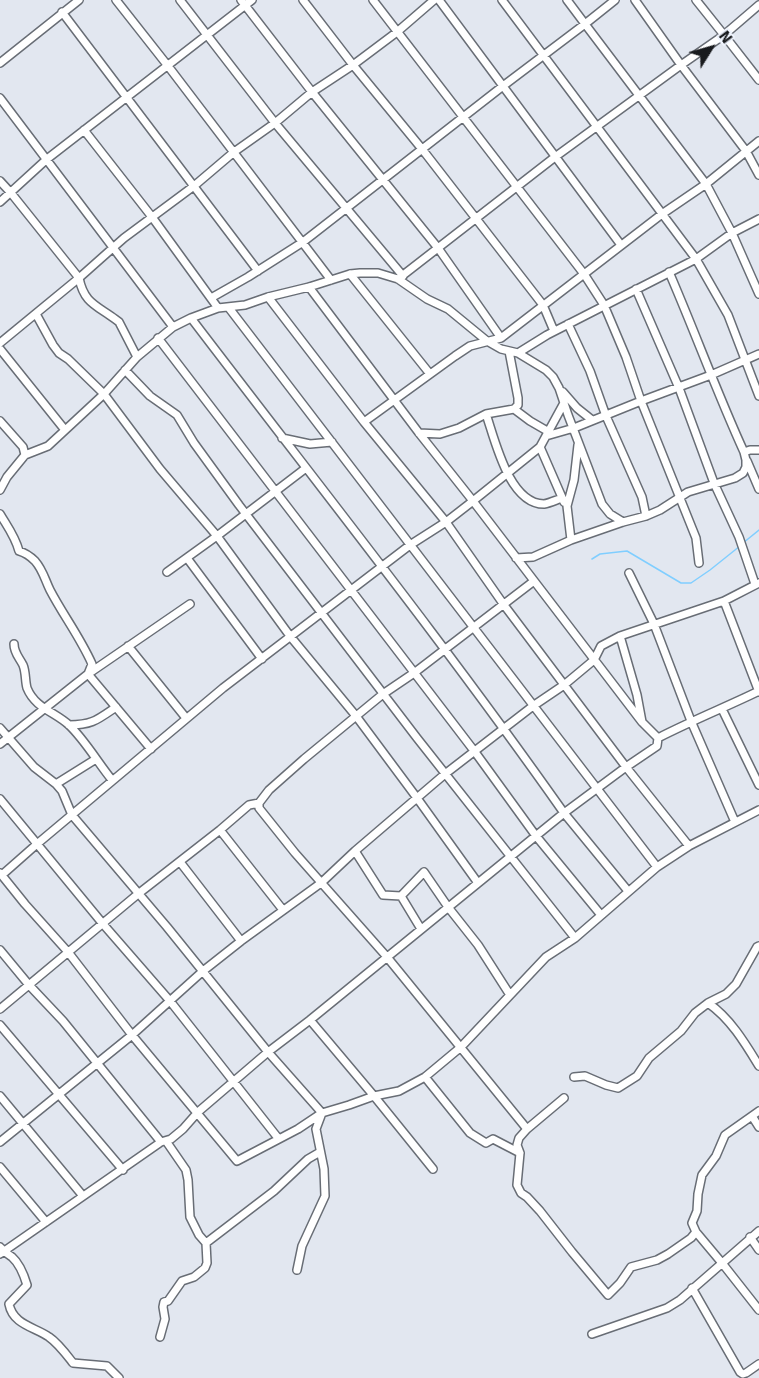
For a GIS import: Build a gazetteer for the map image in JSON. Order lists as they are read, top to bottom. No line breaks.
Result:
{"north":"top right"}
